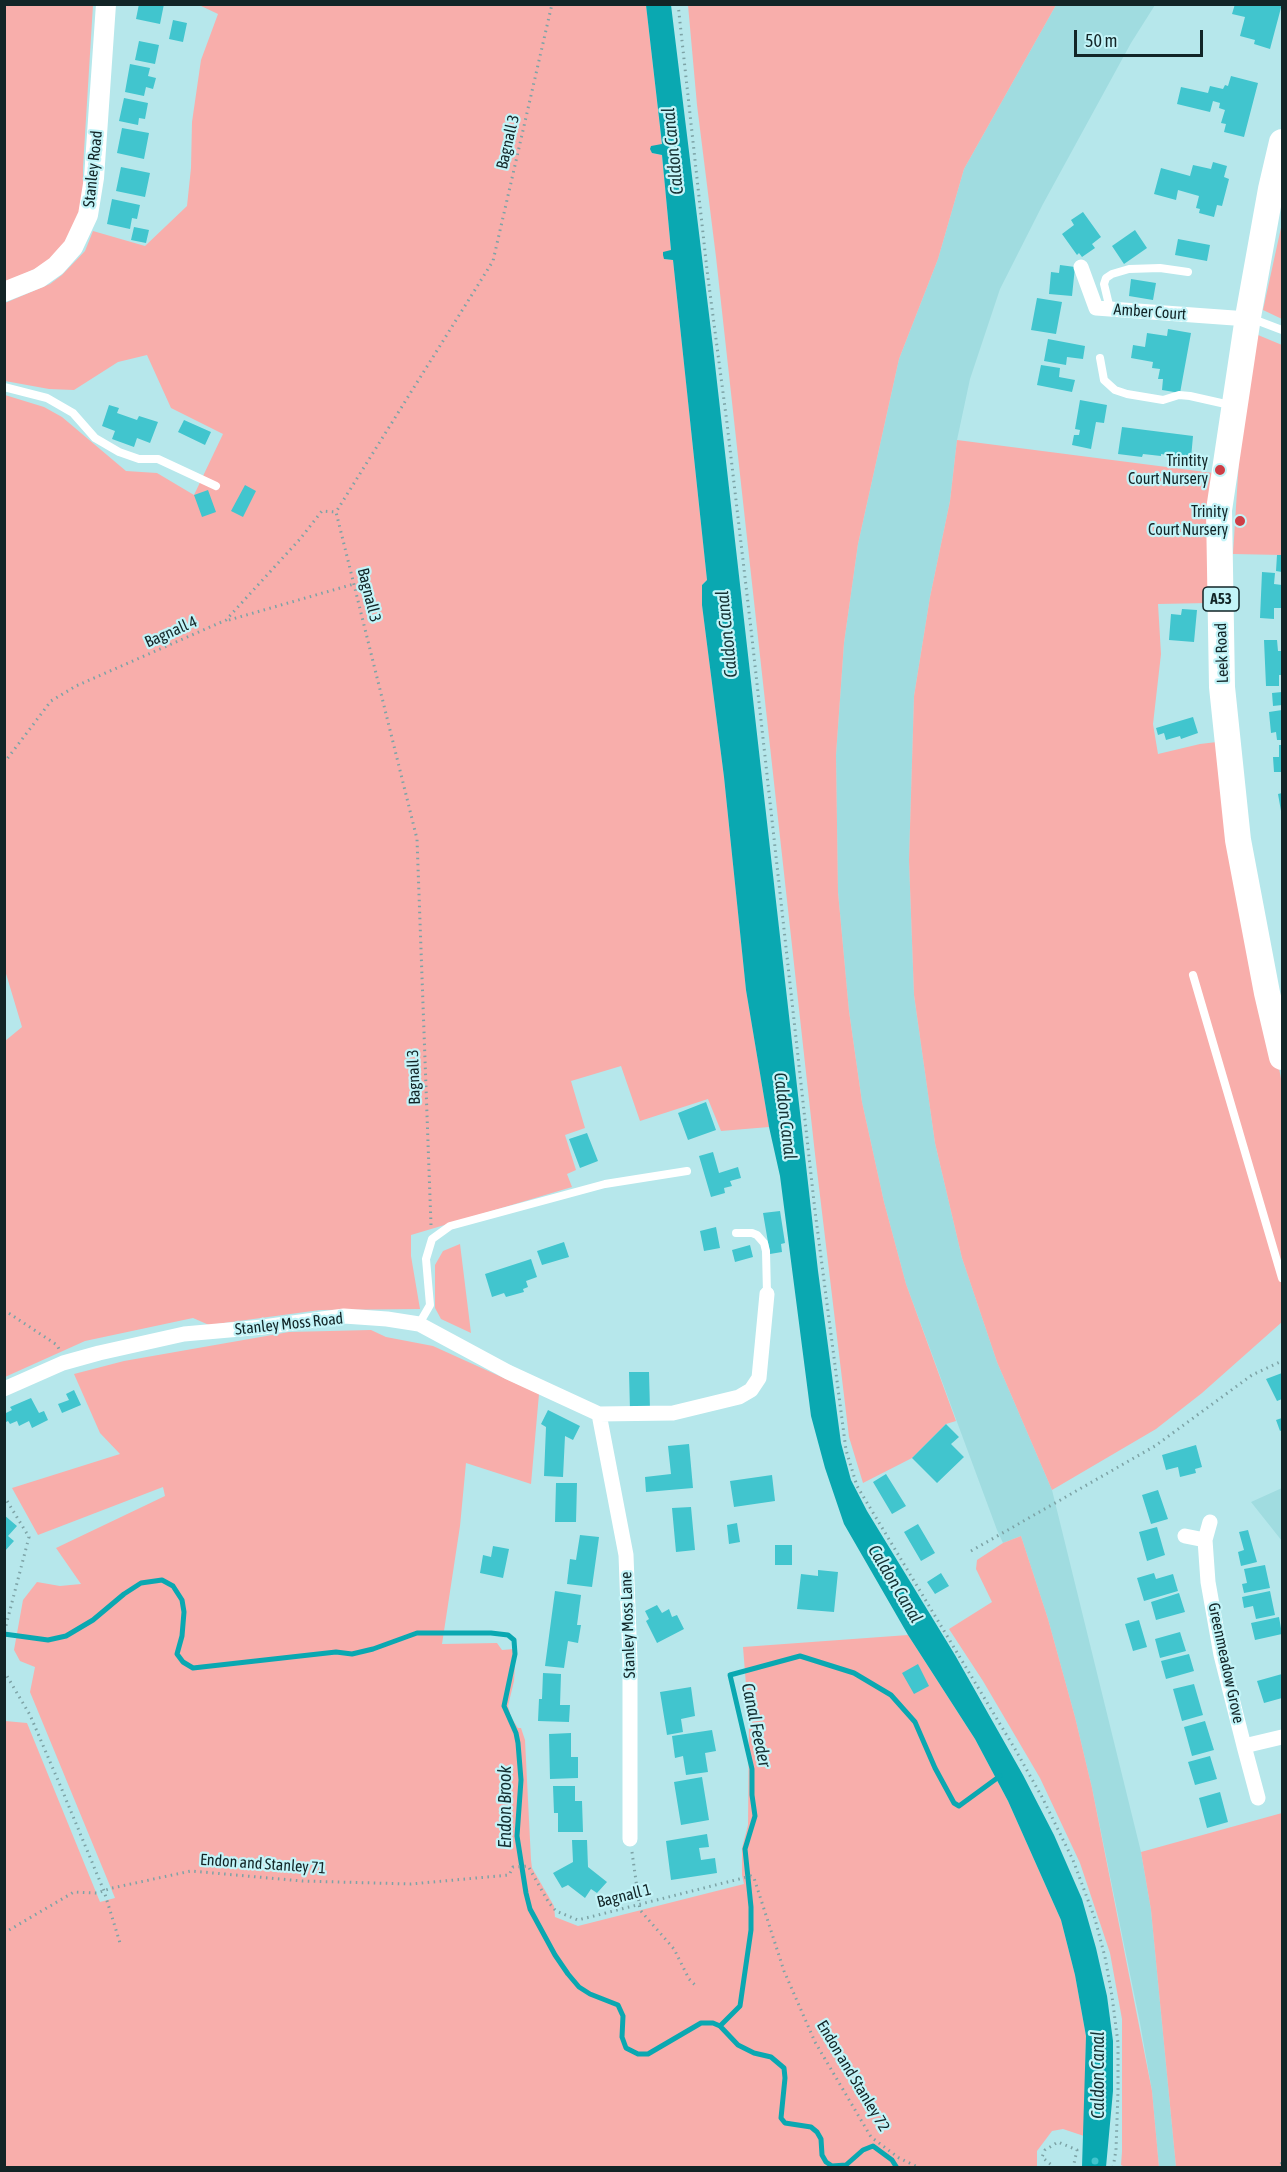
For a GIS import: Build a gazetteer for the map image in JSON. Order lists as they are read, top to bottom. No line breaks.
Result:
{"streets":{"highway":["A53","Leek Road"],"street":["Stanley Road","Amber Court","Stanley Moss Road","Stanley Moss Lane","Greenmeadow Grove"],"path":["Bagnall 3","Bagnall 4","Endon and Stanley 71","Bagnall 1","Endon and Stanley 72"]},"crossings":[["Bagnall 3","Bagnall 4"],["Amber Court","Leek Road"],["Stanley Moss Road","Stanley Moss Lane"],["Endon and Stanley 71","Bagnall 1"],["Bagnall 1","Endon and Stanley 72"]],"water":["Caldon Canal","Canal Feeder","Endon Brook"],"places":["Trintity Court Nursery","Trinity Court Nursery"],"scale_bar":"50 m"}
